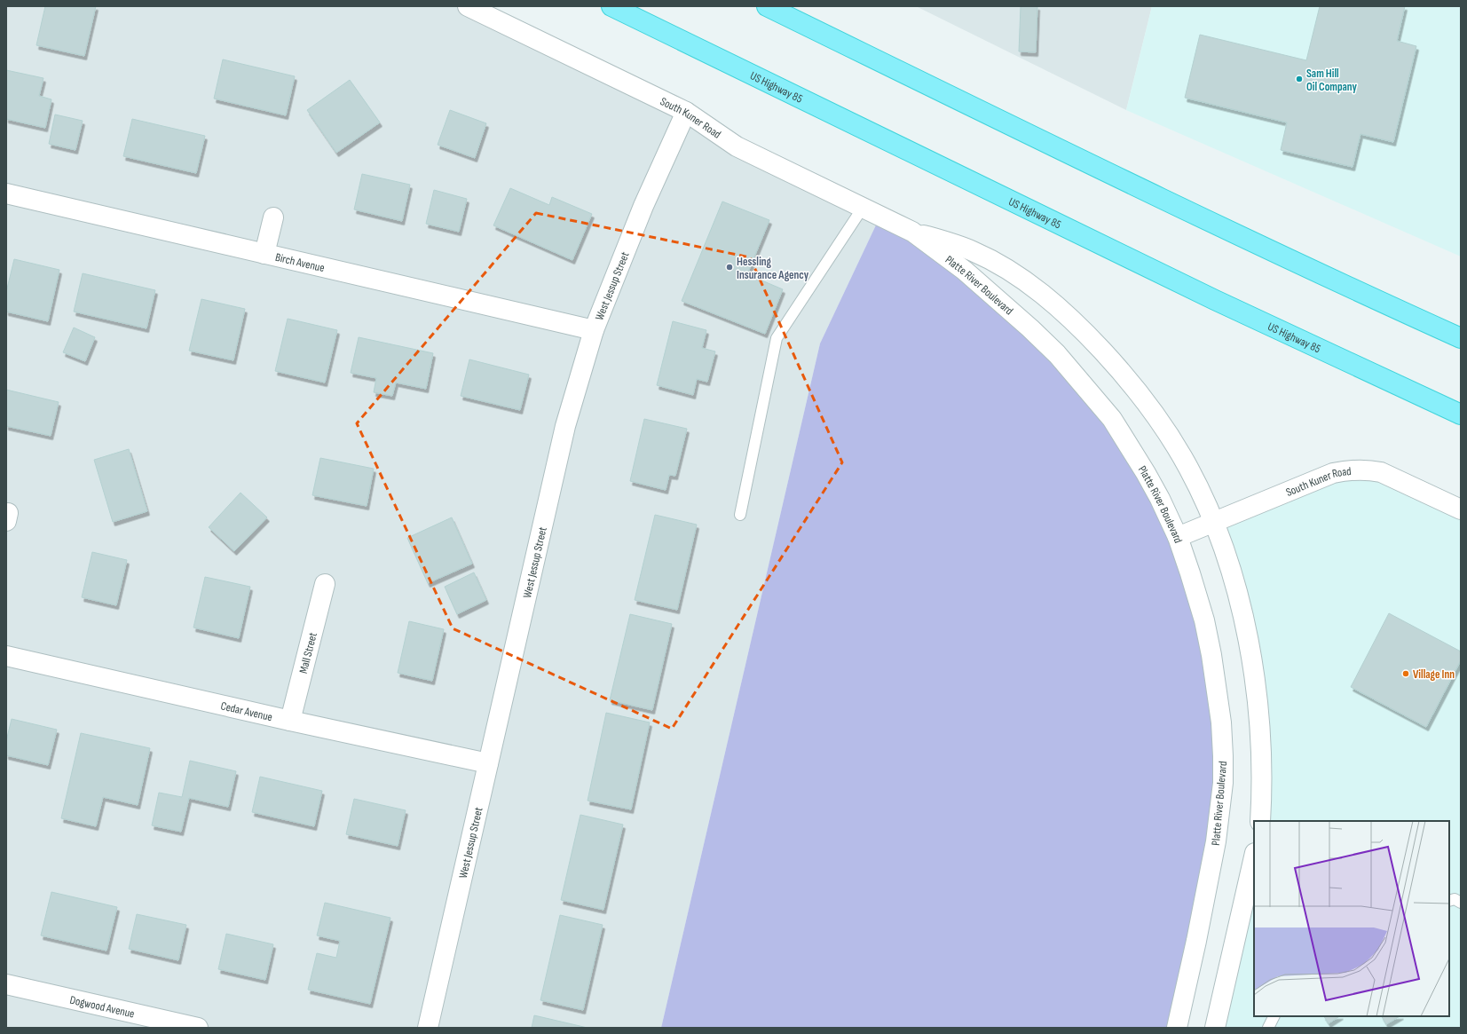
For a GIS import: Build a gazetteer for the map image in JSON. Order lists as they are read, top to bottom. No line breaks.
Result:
{"streets":{"highway":["US Highway 85"],"street":["South Kuner Road","Birch Avenue","Platte River Boulevard","West Jessup Street","Mall Street","Cedar Avenue","Dogwood Avenue"]},"crossings":[["South Kuner Road","Platte River Boulevard"],["South Kuner Road","West Jessup Street"],["Birch Avenue","West Jessup Street"],["West Jessup Street","Cedar Avenue"],["Mall Street","Cedar Avenue"]],"places":["Sam Hill Oil Company","Hessling Insurance Agency","Village Inn"]}
